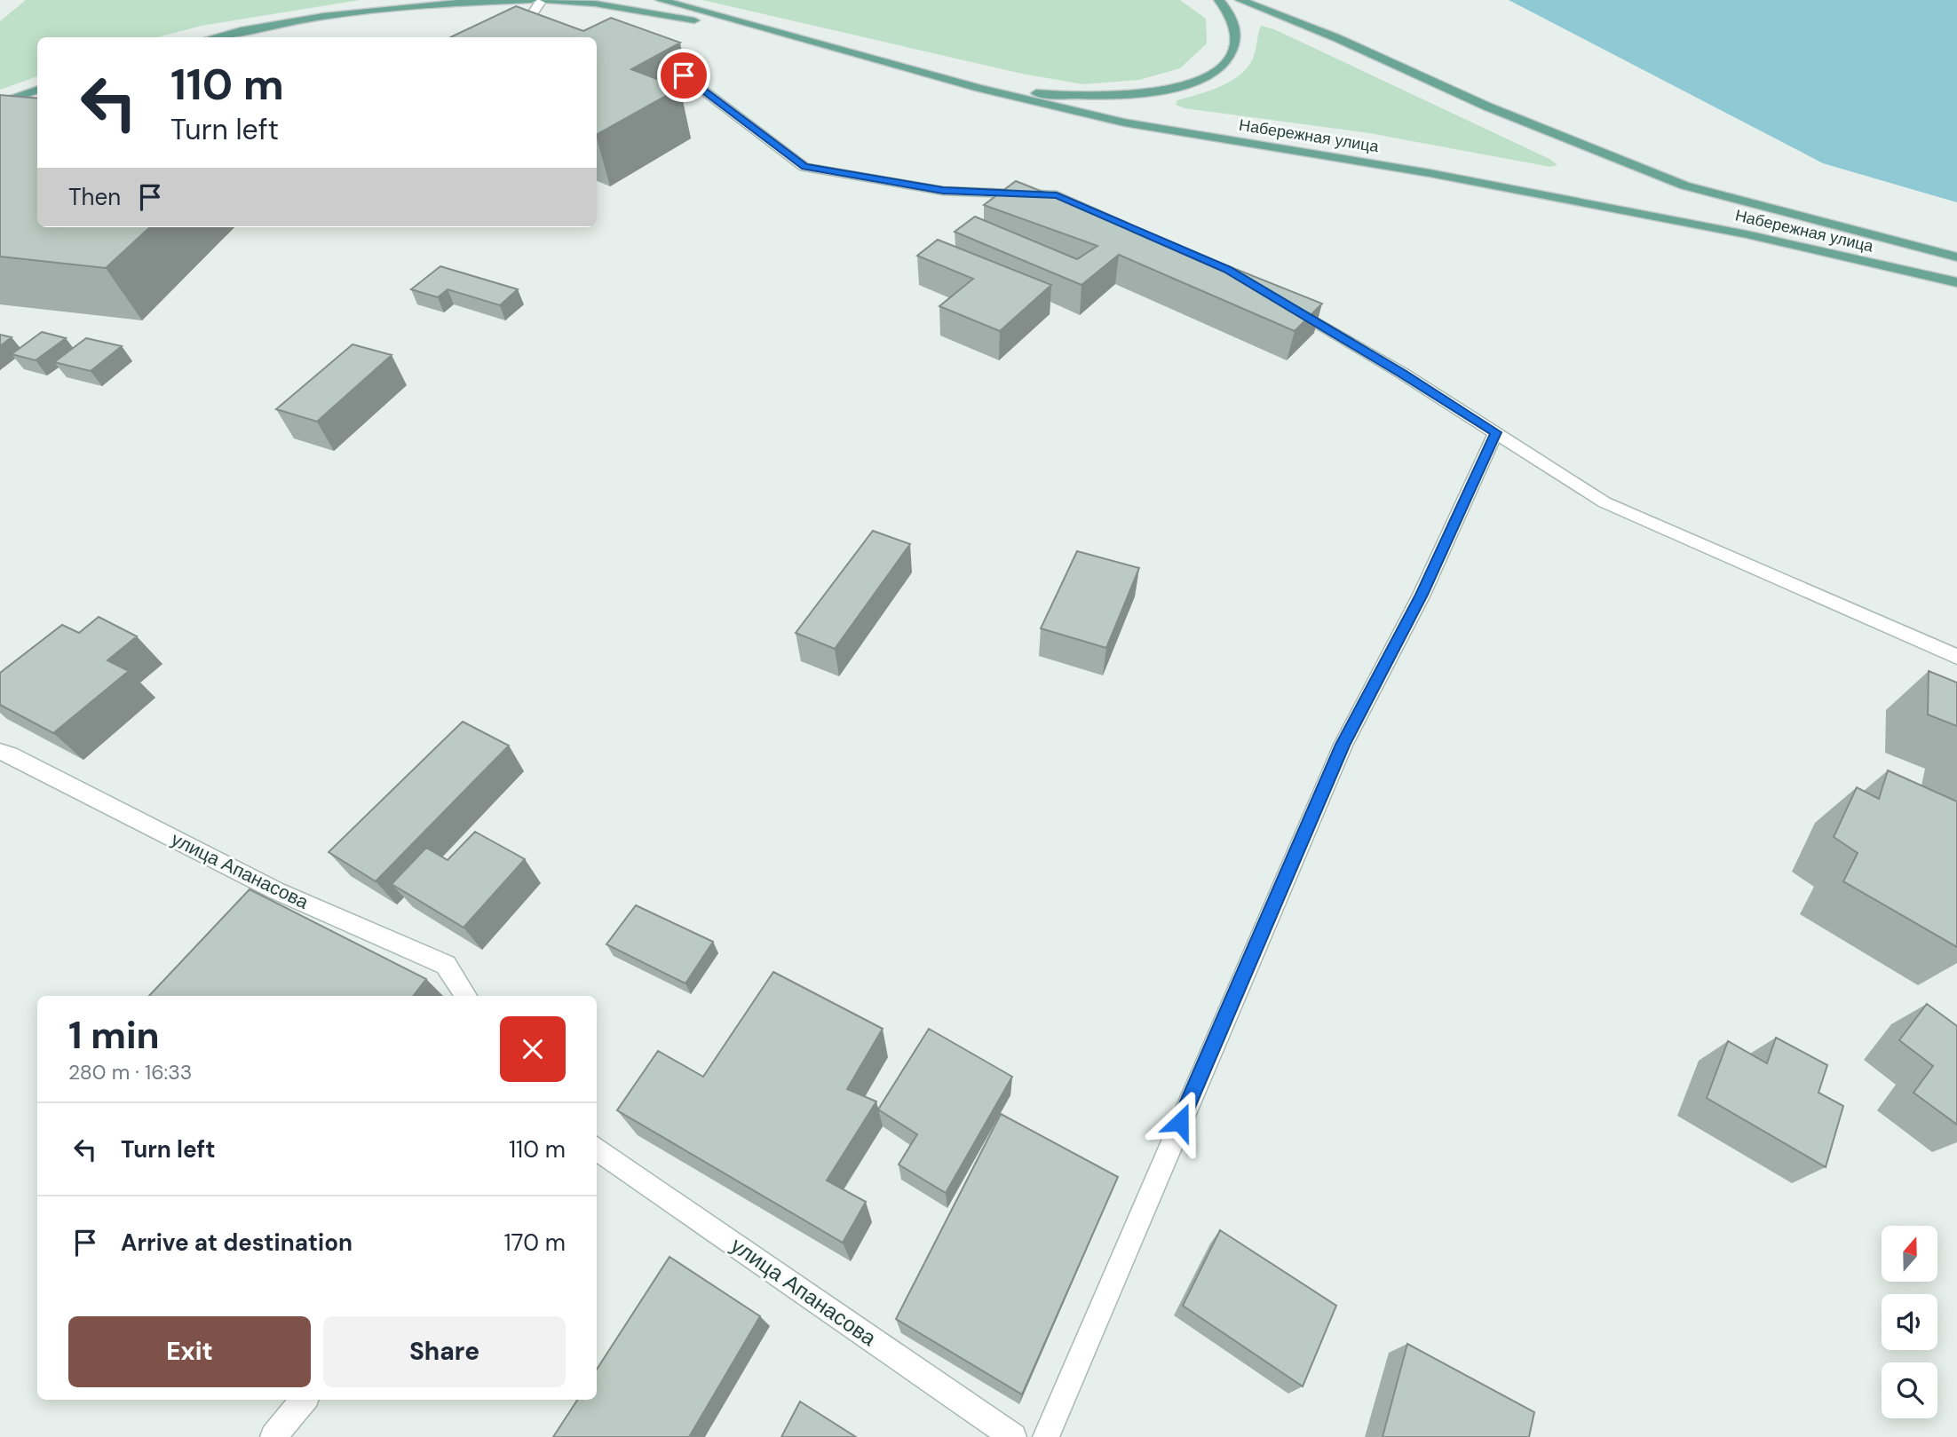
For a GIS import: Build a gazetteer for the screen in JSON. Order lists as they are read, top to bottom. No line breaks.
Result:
{"streets":{"main road":["Набережная улица"],"street":["улица Апанасова"]},"north":"top","page":{"turn":["110 m","Turn left"],"then":"Then","heading":["1 min","280 m · 16:33"],"list":[{"name":"Turn left","value":"110 m"},{"name":"Arrive at destination","value":"170 m"}],"buttons":["Exit","Share"]}}
